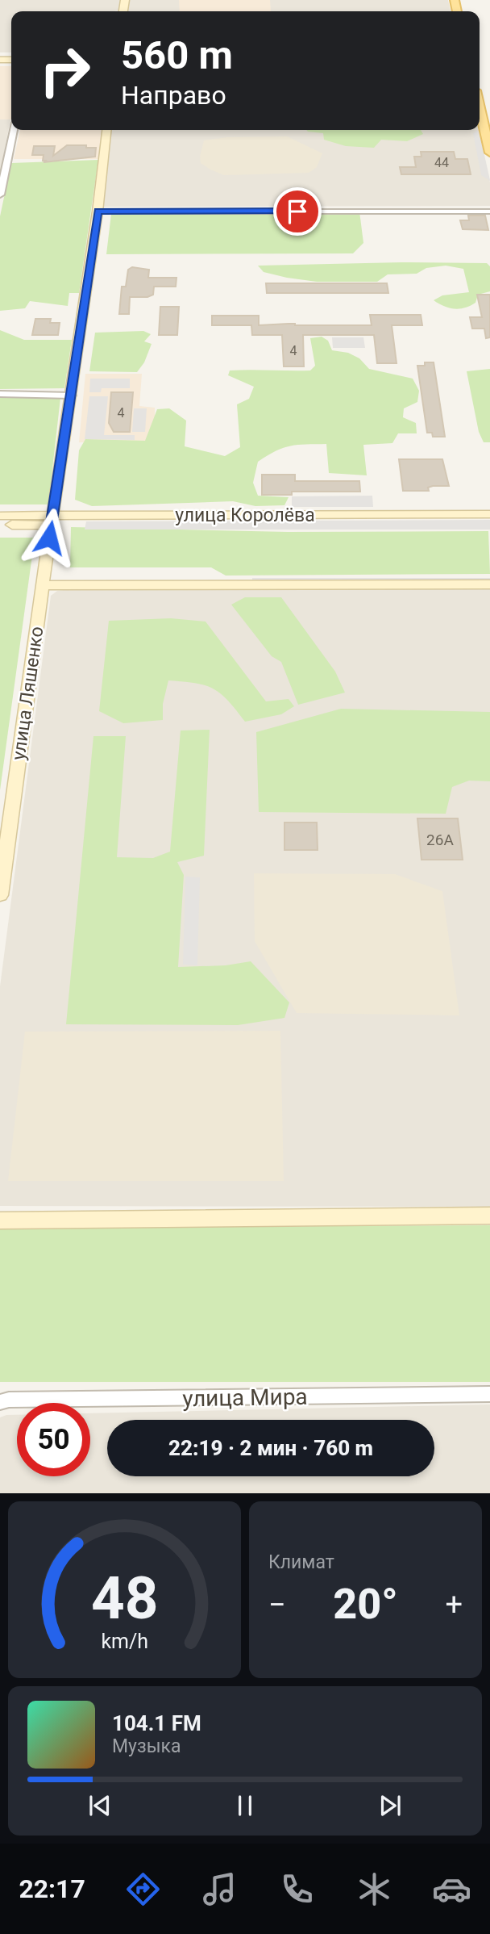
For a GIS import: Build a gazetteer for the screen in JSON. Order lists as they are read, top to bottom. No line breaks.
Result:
{"streets":{"main road":["улица Королёва","улица Ляшенко"],"street":["улица Мира"]},"crossings":[["улица Королёва","улица Ляшенко"]],"house_numbers":["44","4","4","26А"],"page":{"turn":["560 m","Направо"],"limit":"50","trip":"22:19 · 2 мин · 760 m","tile":"Климат","heat":["−","20°","+"],"song":["104.1 FM","Музыка"],"tabs":"22:17","gauge":["48","km/h"]}}
